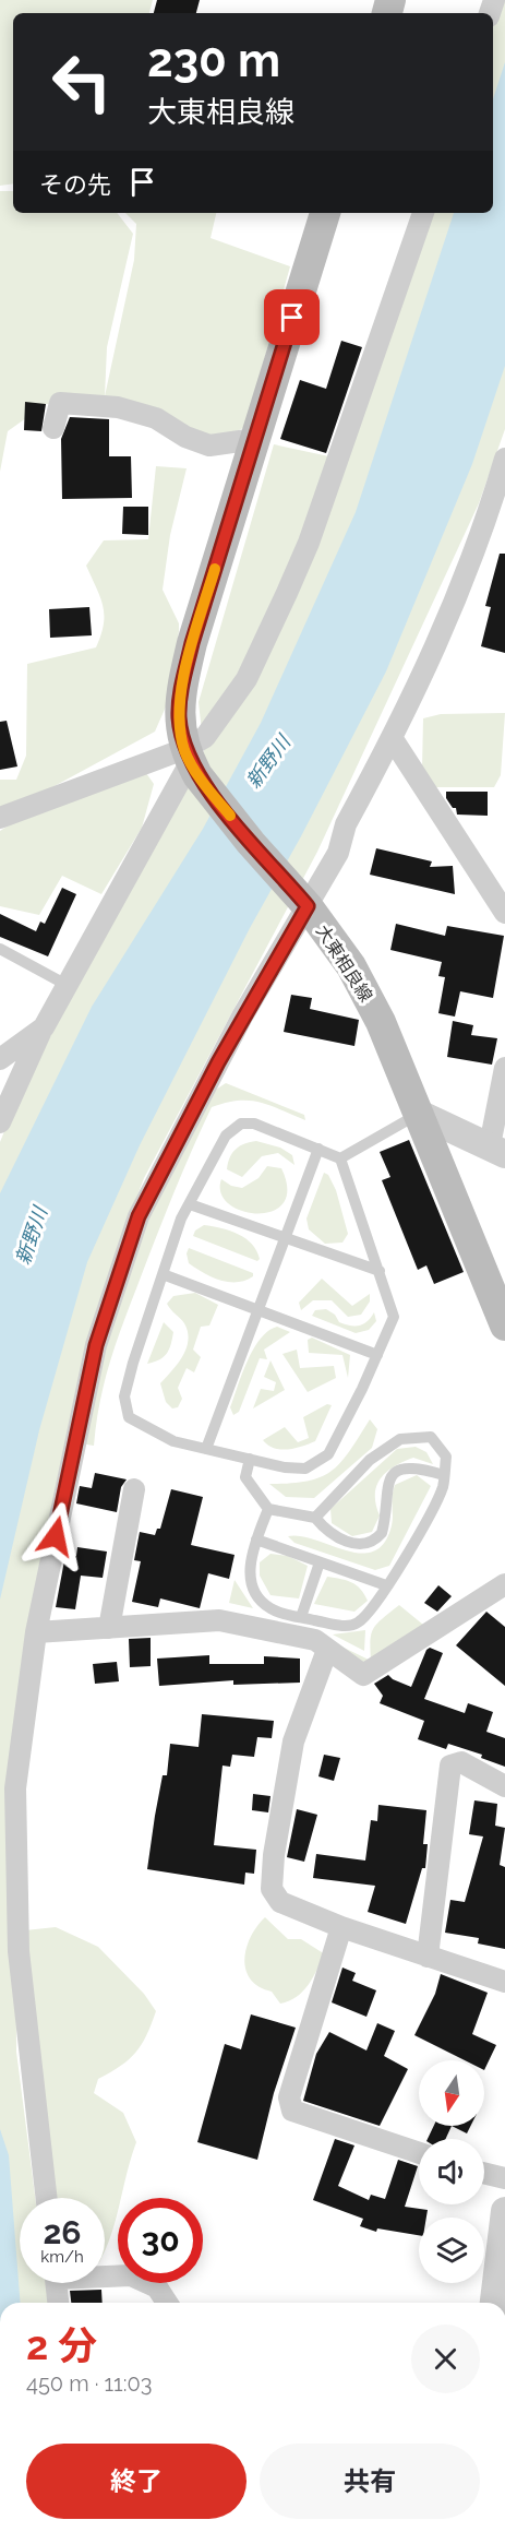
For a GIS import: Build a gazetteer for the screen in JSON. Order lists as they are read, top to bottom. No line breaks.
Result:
{"streets":{"main road":["大東相良線"]},"water":["新野川"],"north":"bottom","page":{"turn":["230 m","大東相良線"],"then":"その先","speed":"26 km/h","limit":"30","heading":["2 分","450 m · 11:03"],"buttons":["終了","共有"]}}
